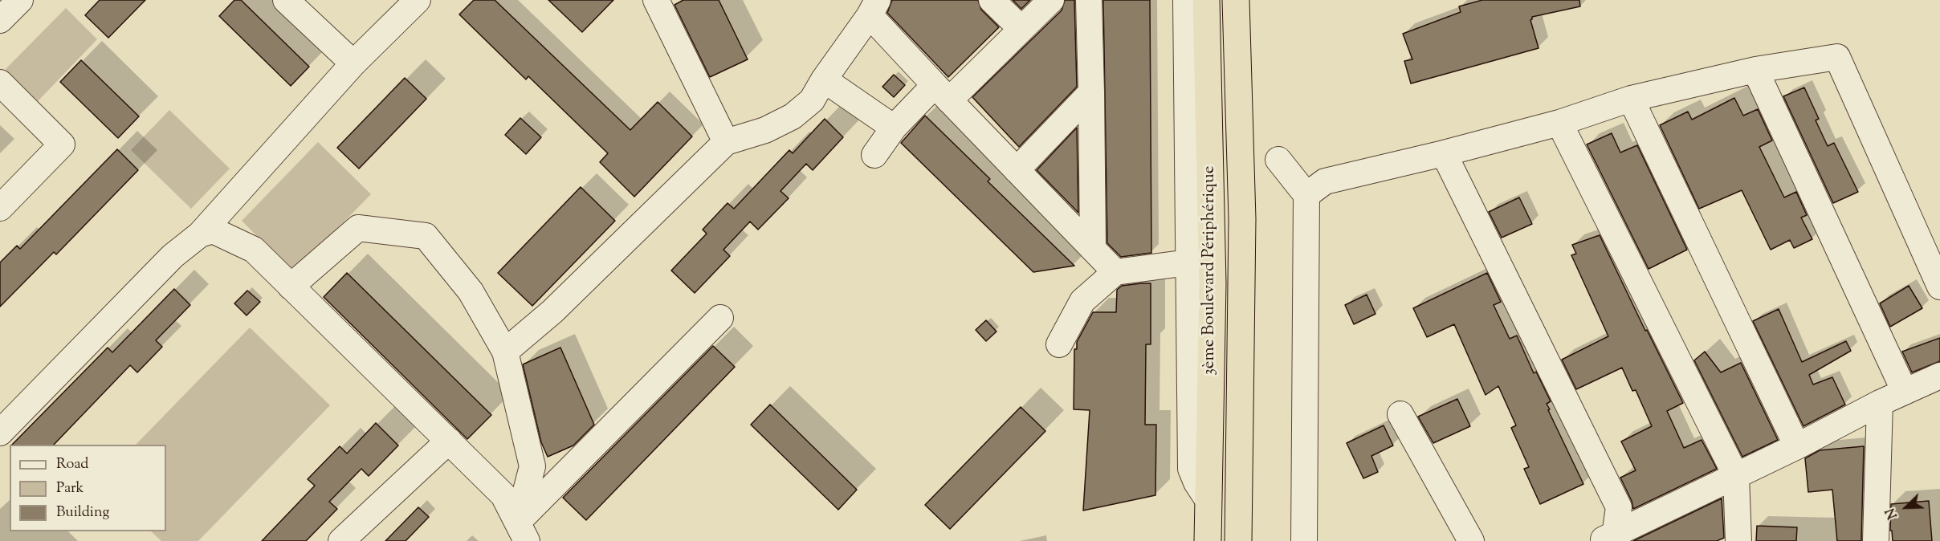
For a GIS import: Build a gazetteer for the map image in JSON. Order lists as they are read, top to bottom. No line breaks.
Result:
{"streets":{"highway":["3ème Boulevard Périphérique"]},"legend":["Road","Park","Building"],"north":"bottom left"}
